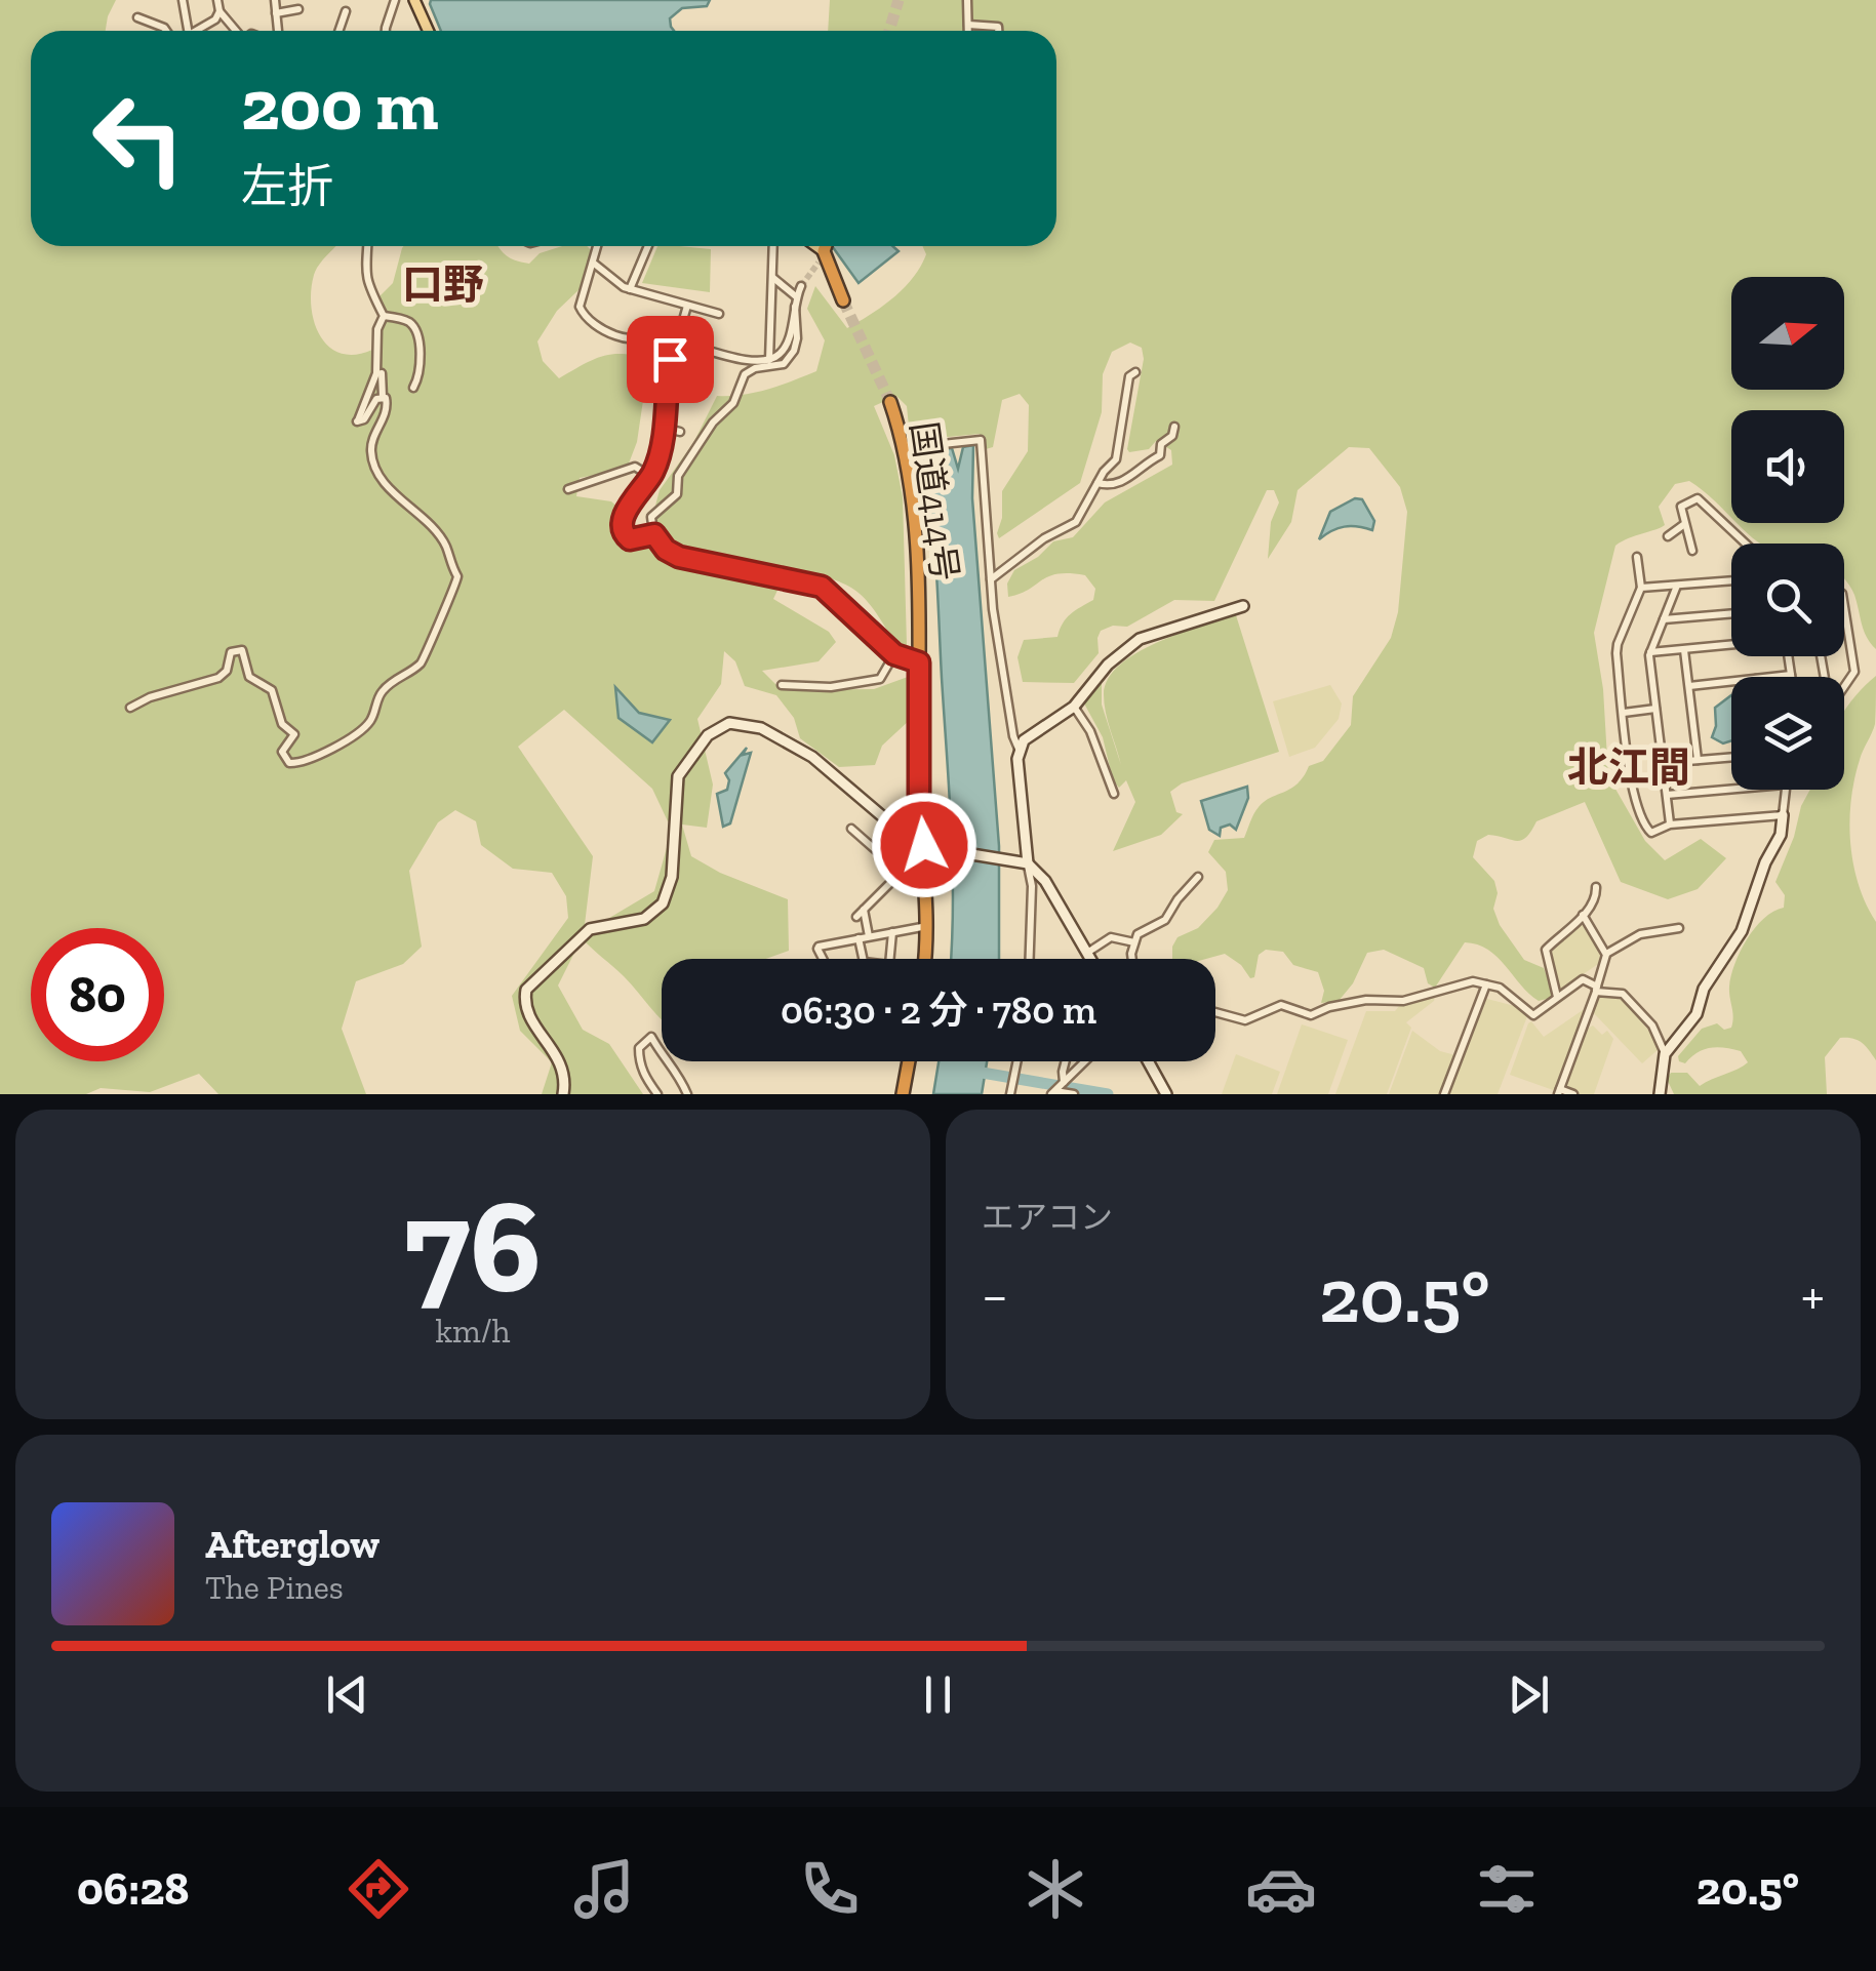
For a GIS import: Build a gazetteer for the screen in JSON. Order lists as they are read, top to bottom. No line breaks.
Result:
{"streets":{"highway":["国道414号"]},"districts":["口野","北江間"],"north":"right","page":{"turn":["200 m","左折"],"limit":"80","trip":"06:30 · 2 分 · 780 m","tile":[["76","km/h"],"エアコン"],"heat":["−","20.5°","+"],"song":["Afterglow","The Pines"],"tabs":["06:28","20.5°"]}}
